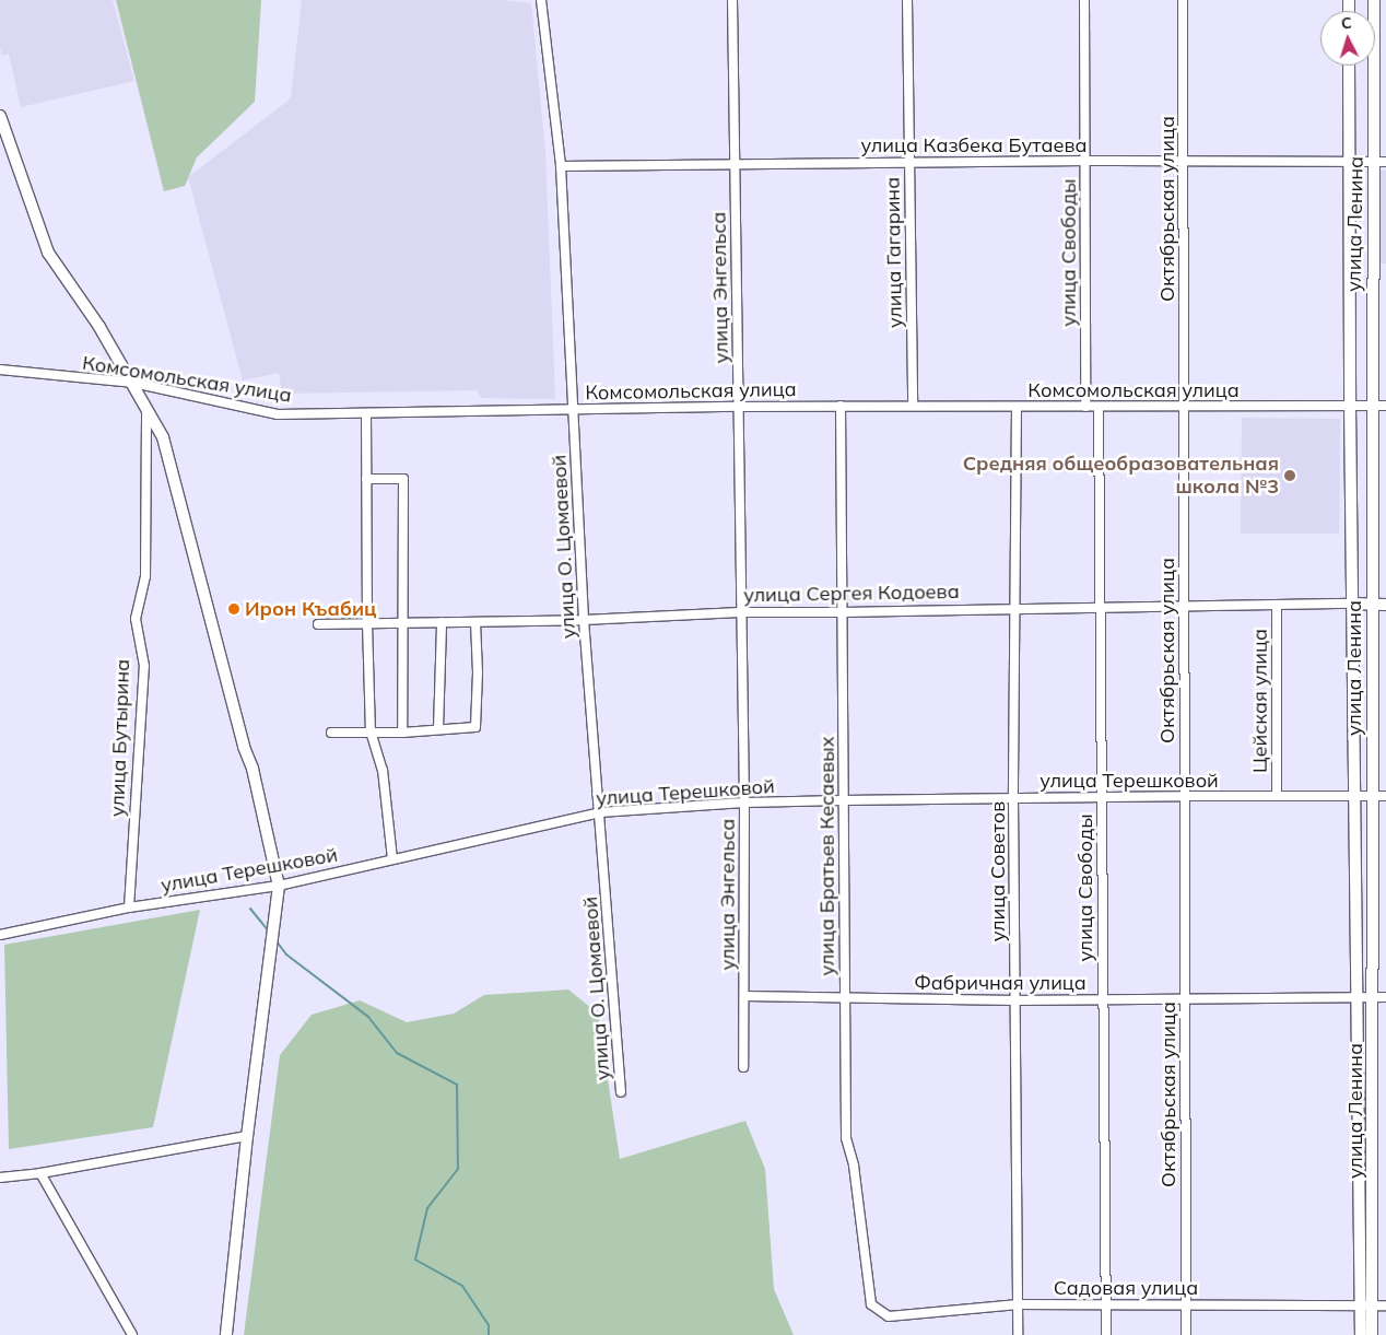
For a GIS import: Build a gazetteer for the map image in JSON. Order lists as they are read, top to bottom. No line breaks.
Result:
{"streets":{"street":["улица Казбека Бутаева","Октябрьская улица","улица Ленина","улица Гагарина","улица Свободы","улица Энгельса","Комсомольская улица","улица О. Цомаевой","улица Сергея Кодоева","Цейская улица","улица Бутырина","улица Терешковой","улица Братьев Кесаевых","улица Советов","Фабричная улица","Садовая улица"]},"crossings":[["улица Казбека Бутаева","Октябрьская улица"],["улица Казбека Бутаева","улица Ленина"],["улица Казбека Бутаева","улица Гагарина"],["улица Казбека Бутаева","улица Свободы"],["улица Казбека Бутаева","улица Энгельса"],["улица Казбека Бутаева","улица О. Цомаевой"],["Октябрьская улица","Комсомольская улица"],["Октябрьская улица","улица Сергея Кодоева"],["Октябрьская улица","улица Терешковой"],["Октябрьская улица","Фабричная улица"],["Октябрьская улица","Садовая улица"],["улица Ленина","Комсомольская улица"],["улица Ленина","улица Сергея Кодоева"],["улица Ленина","улица Терешковой"],["улица Ленина","Фабричная улица"],["улица Ленина","Садовая улица"],["улица Гагарина","Комсомольская улица"],["улица Свободы","Комсомольская улица"],["улица Свободы","улица Сергея Кодоева"],["улица Свободы","улица Терешковой"],["улица Свободы","Фабричная улица"],["улица Свободы","Садовая улица"],["улица Энгельса","Комсомольская улица"],["улица Энгельса","улица Сергея Кодоева"],["улица Энгельса","улица Терешковой"],["улица Энгельса","Фабричная улица"],["Комсомольская улица","улица О. Цомаевой"],["Комсомольская улица","улица Братьев Кесаевых"],["Комсомольская улица","улица Советов"],["улица О. Цомаевой","улица Сергея Кодоева"],["улица О. Цомаевой","улица Терешковой"],["улица Сергея Кодоева","Цейская улица"],["улица Сергея Кодоева","улица Братьев Кесаевых"],["улица Сергея Кодоева","улица Советов"],["Цейская улица","улица Терешковой"],["улица Бутырина","улица Терешковой"],["улица Терешковой","улица Братьев Кесаевых"],["улица Терешковой","улица Советов"],["улица Братьев Кесаевых","Фабричная улица"],["улица Братьев Кесаевых","Садовая улица"],["улица Советов","Фабричная улица"],["улица Советов","Садовая улица"]],"places":["Средняя общеобразовательная школа №3","Ирон Къабиц"],"north":"top"}
